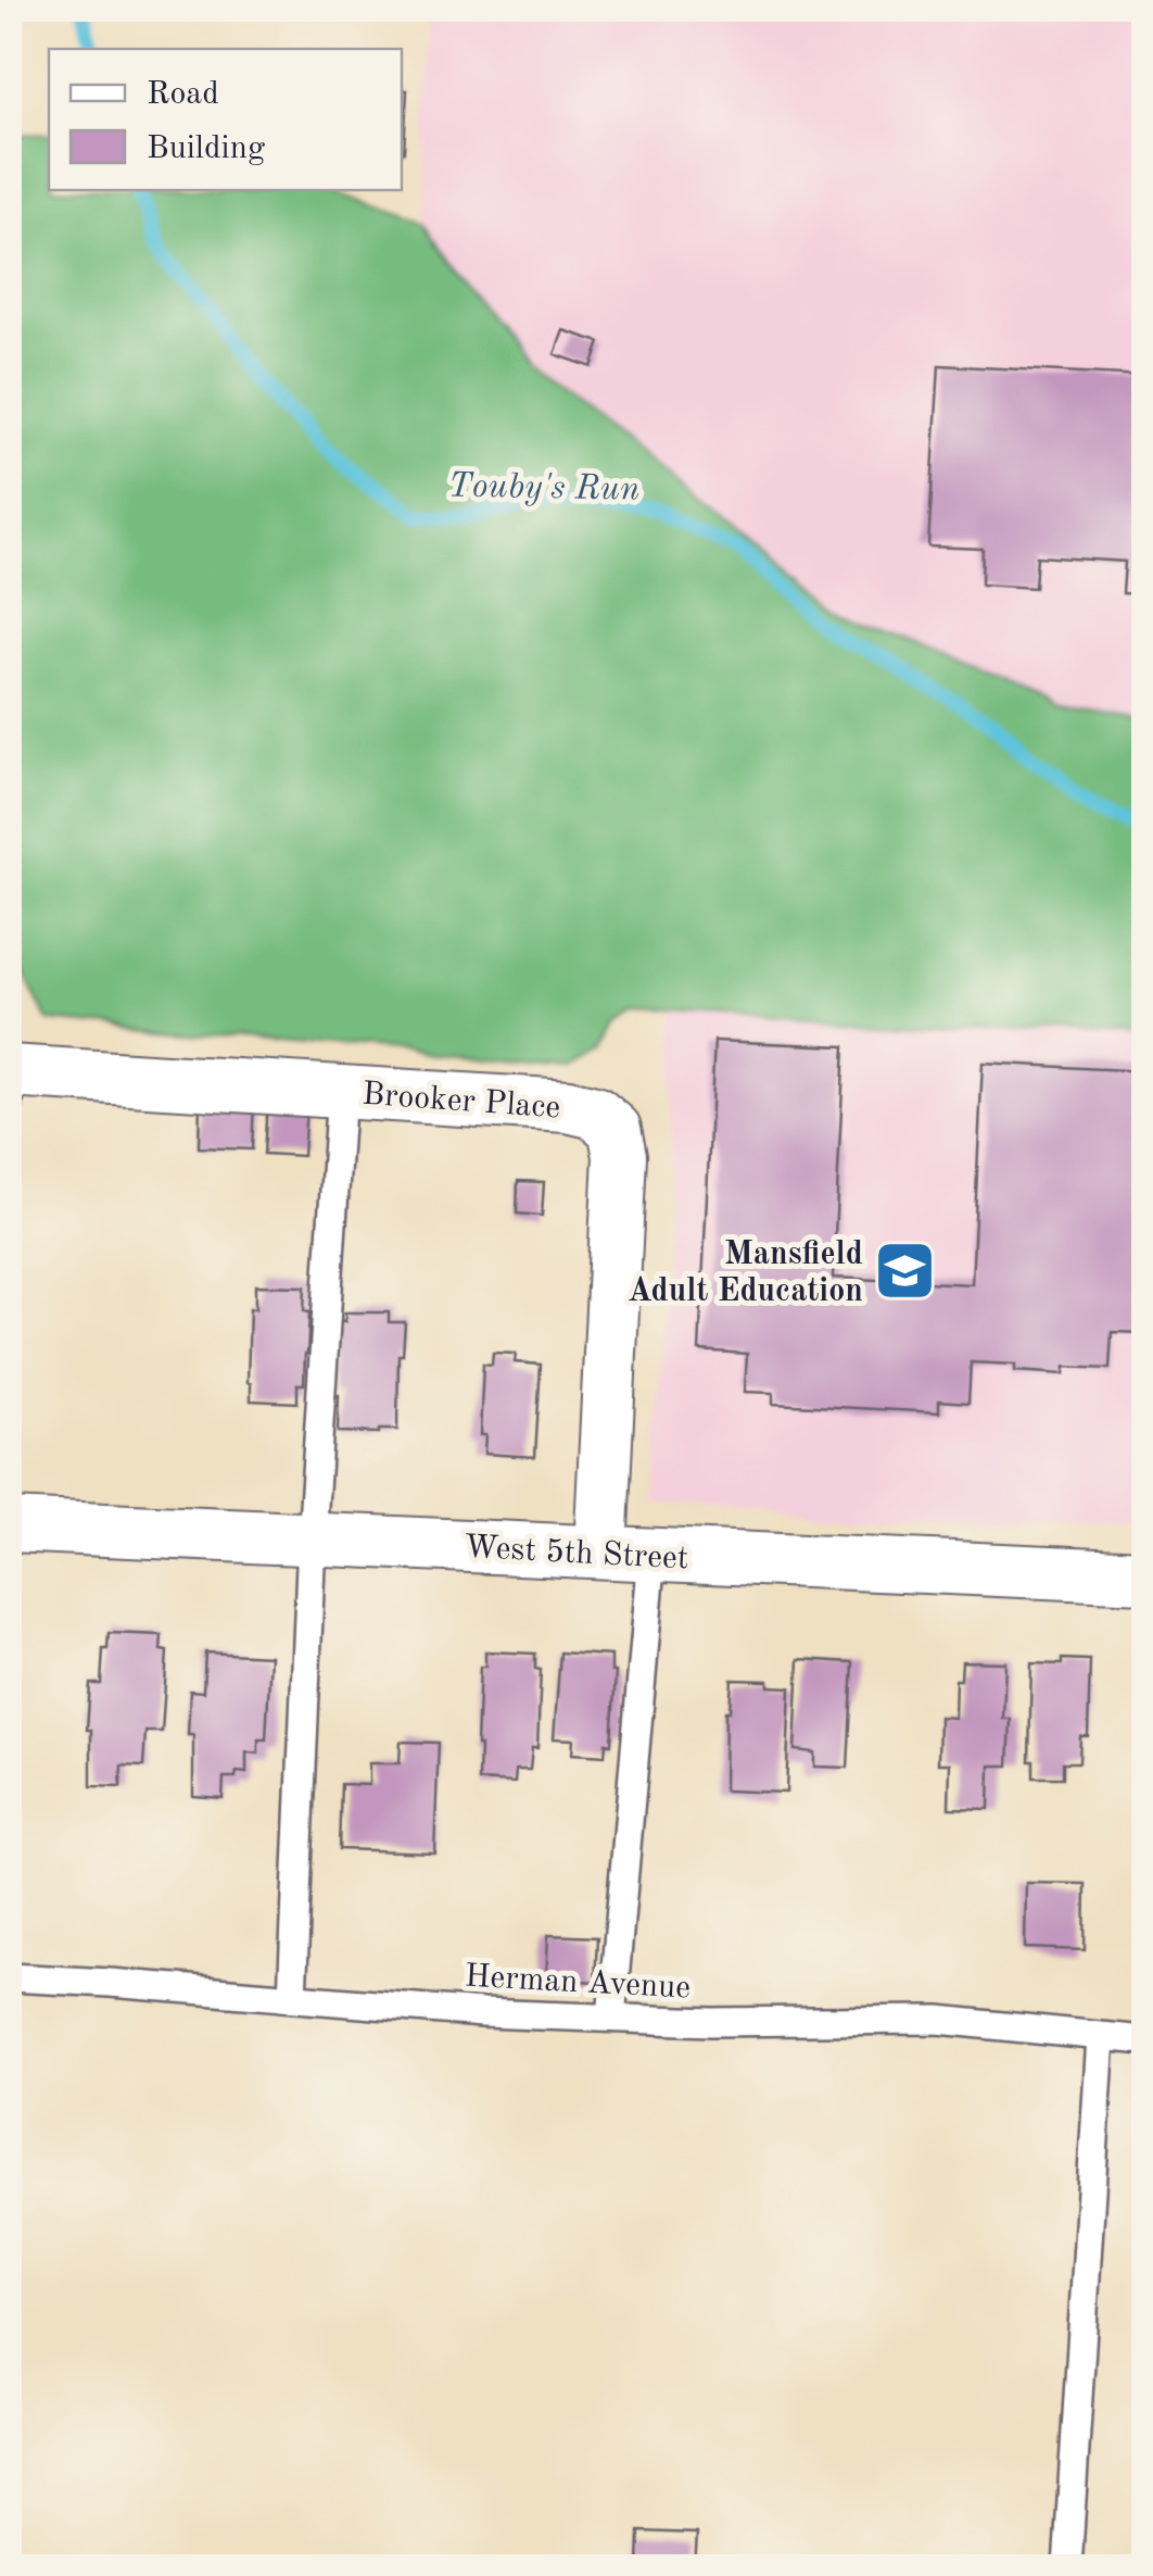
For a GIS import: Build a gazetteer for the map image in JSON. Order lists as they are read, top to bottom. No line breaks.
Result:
{"streets":{"street":["Brooker Place","West 5th Street"],"lane":["Herman Avenue"]},"crossings":[["Brooker Place","West 5th Street"]],"water":["Touby's Run"],"places":{"school or university":["Mansfield Adult Education"]},"legend":["Road","Building"]}
